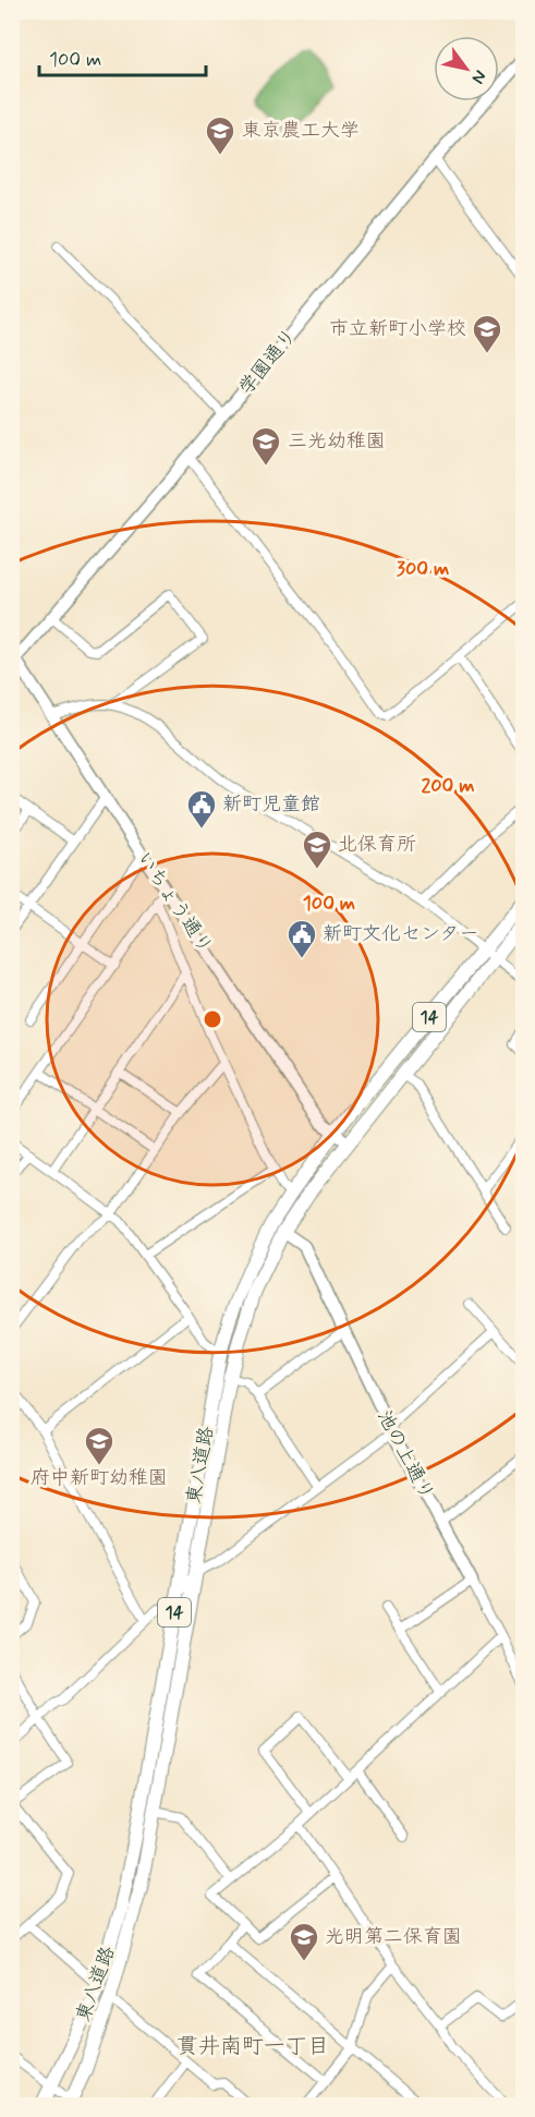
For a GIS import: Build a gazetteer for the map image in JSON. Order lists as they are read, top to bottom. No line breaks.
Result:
{"streets":{"main road":["14","東八道路"],"street":["学園通り","いちょう通り","池の上通り"]},"crossings":[["学園通り","いちょう通り"],["いちょう通り","東八道路"],["池の上通り","東八道路"]],"districts":["貫井南町一丁目"],"places":{"school or university":["東京農工大学","市立新町小学校","三光幼稚園","北保育所","府中新町幼稚園","光明第二保育園"],"public building":["新町児童館","新町文化センター"]},"scale_bar":"100 m","north":"bottom right","rings":["300 m","200 m","100 m"]}
